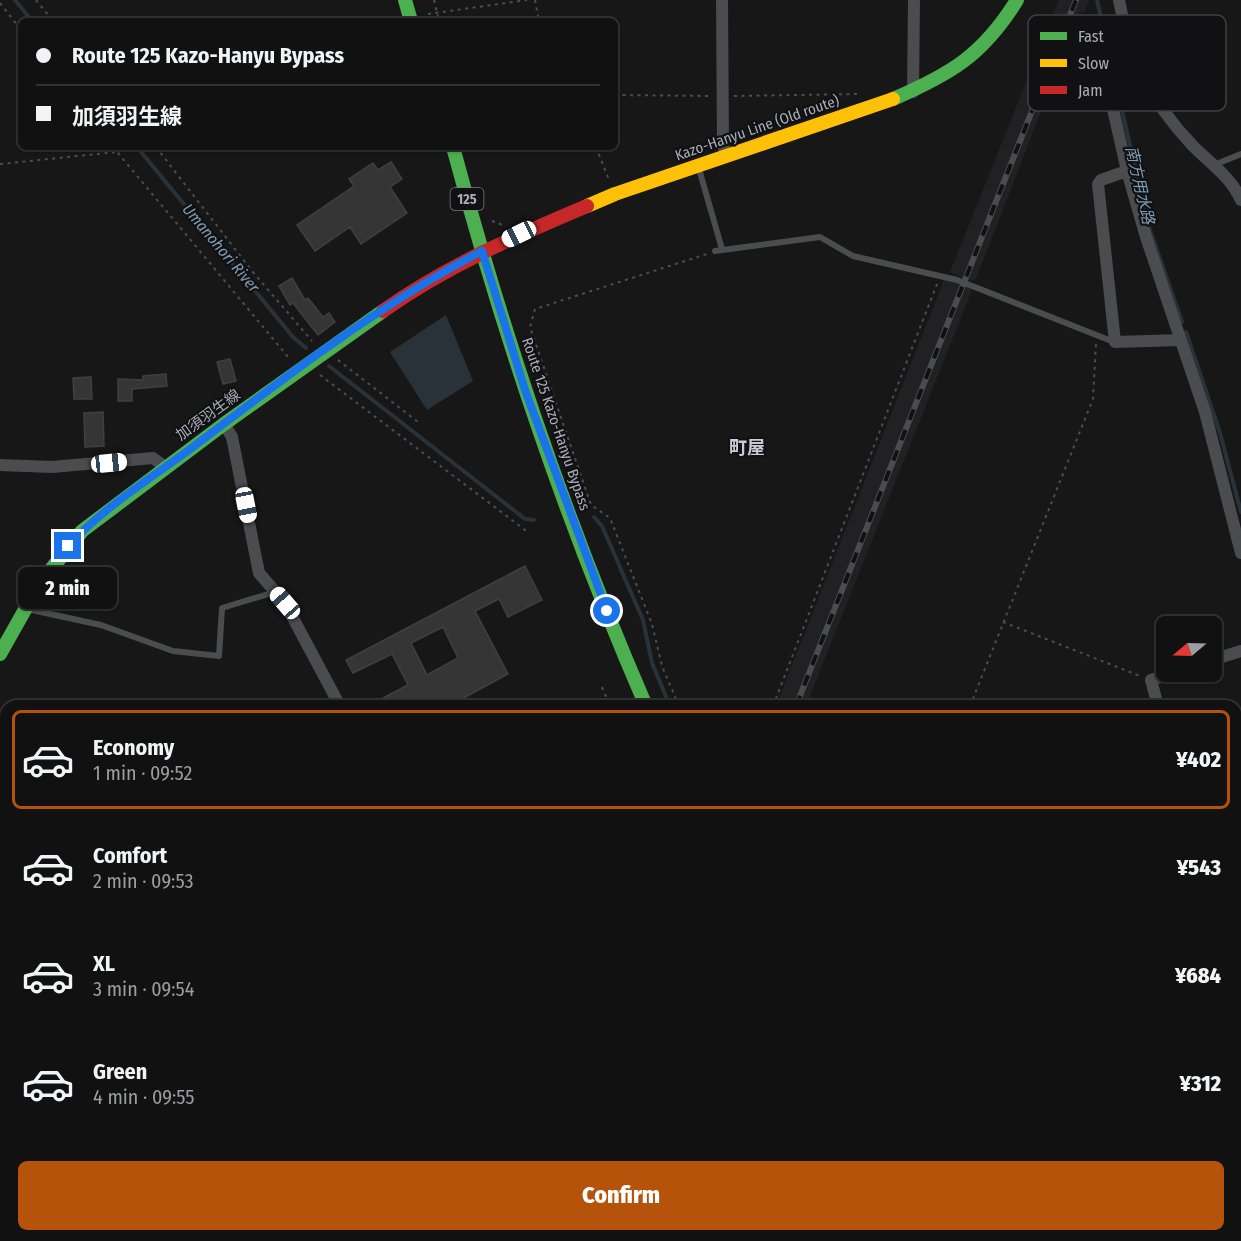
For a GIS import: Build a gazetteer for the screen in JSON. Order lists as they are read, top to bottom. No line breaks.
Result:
{"streets":{"main road":["Kazo-Hanyu Line (Old route)","125","加須羽生線","Route 125 Kazo-Hanyu Bypass"]},"crossings":[["Kazo-Hanyu Line (Old route)","加須羽生線"],["Kazo-Hanyu Line (Old route)","Route 125 Kazo-Hanyu Bypass"],["加須羽生線","Route 125 Kazo-Hanyu Bypass"]],"districts":["町屋"],"water":["南方用水路","Umanohori River"],"legend":["Fast","Slow","Jam"],"north":"left","page":{"banner":["Route 125 Kazo-Hanyu Bypass","加須羽生線"],"bubble":"2 min","list":[{"name":"Economy","note":"1 min · 09:52","value":"¥402"},{"name":"Comfort","note":"2 min · 09:53","value":"¥543"},{"name":"XL","note":"3 min · 09:54","value":"¥684"},{"name":"Green","note":"4 min · 09:55","value":"¥312"}],"buttons":"Confirm"}}
